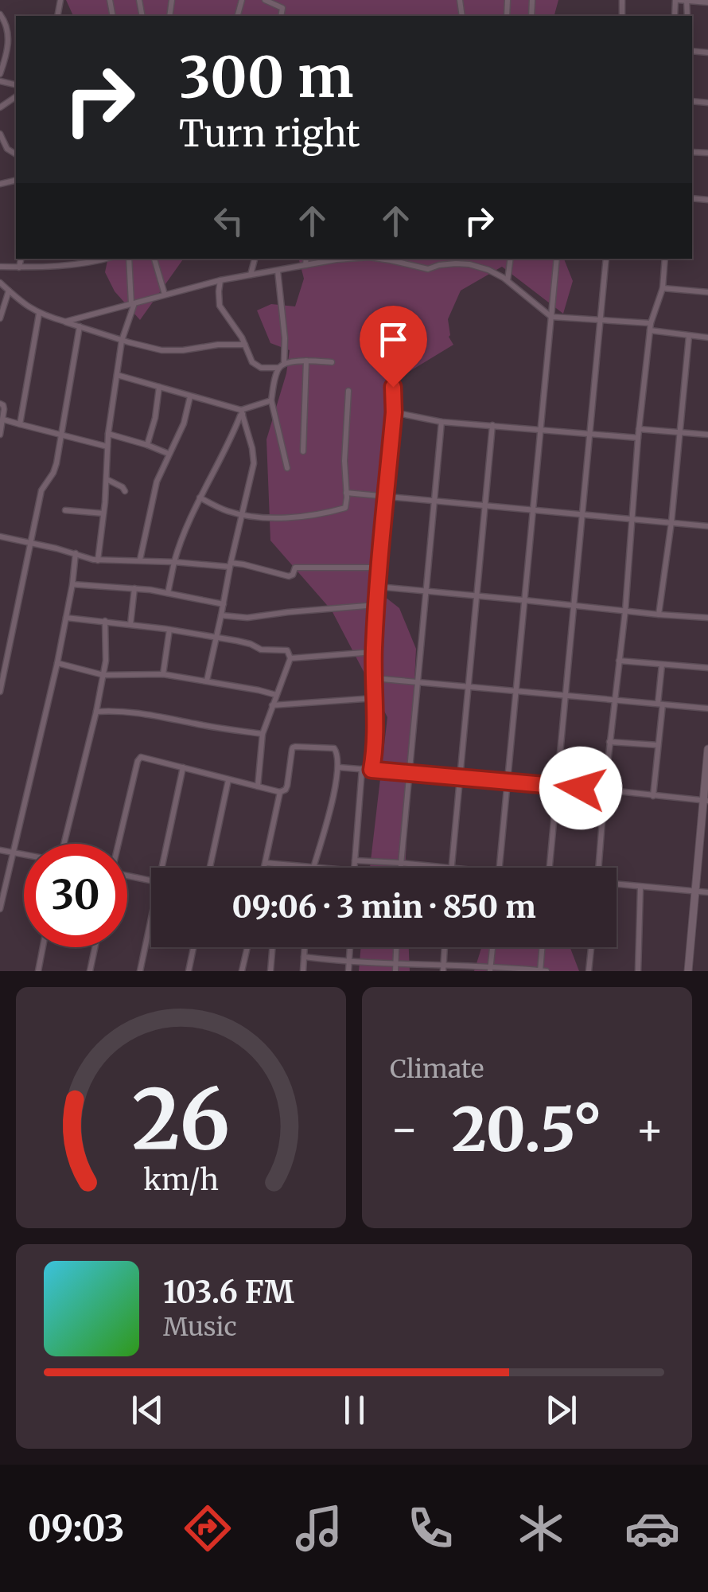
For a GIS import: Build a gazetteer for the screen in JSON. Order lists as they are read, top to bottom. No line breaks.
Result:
{"page":{"turn":["300 m","Turn right"],"limit":"30","trip":"09:06 · 3 min · 850 m","tile":"Climate","heat":["−","20.5°","+"],"song":["103.6 FM","Music"],"tabs":"09:03","gauge":["26","km/h"]}}
